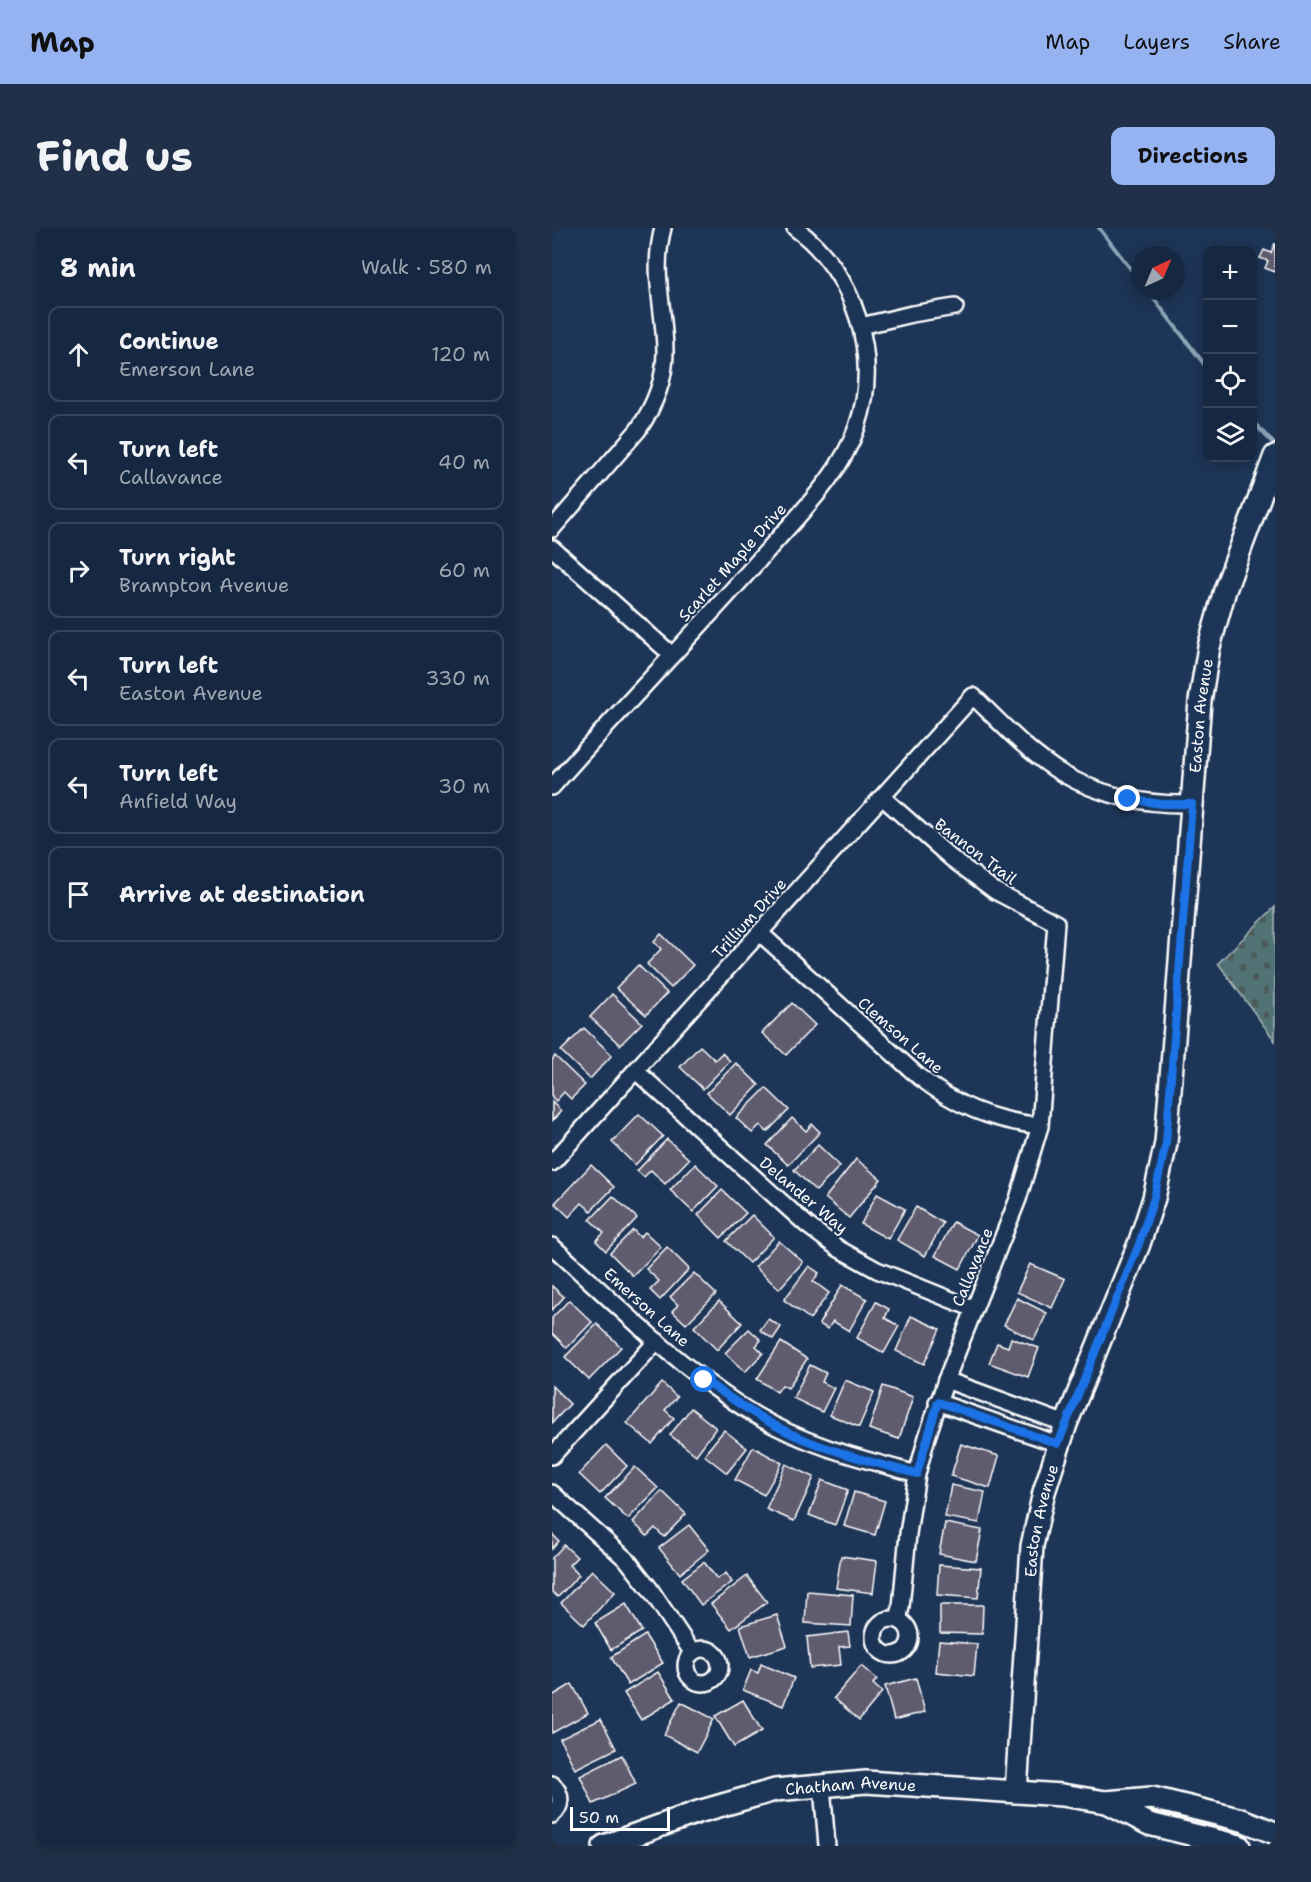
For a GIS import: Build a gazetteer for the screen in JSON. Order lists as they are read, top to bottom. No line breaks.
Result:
{"streets":{"street":["Scarlet Maple Drive","Easton Avenue","Bannon Trail","Trillium Drive","Clemson Lane","Delander Way","Callavance","Emerson Lane","Chatham Avenue"]},"crossings":[["Easton Avenue","Trillium Drive"],["Easton Avenue","Chatham Avenue"],["Bannon Trail","Trillium Drive"],["Bannon Trail","Callavance"],["Trillium Drive","Clemson Lane"],["Trillium Drive","Delander Way"],["Clemson Lane","Callavance"],["Delander Way","Callavance"],["Callavance","Emerson Lane"]],"scale_bar":"50 m","north":"top right","page":{"header":"Map","nav":["Map","Layers","Share"],"buttons":"Directions","title":"Find us","heading":["8 min","Walk · 580 m"],"map_buttons":["+","−"],"list":[["Continue","Emerson Lane","120 m"],["Turn left","Callavance","40 m"],["Turn right","Brampton Avenue","60 m"],["Turn left","Easton Avenue","330 m"],["Turn left","Anfield Way","30 m"],"Arrive at destination"],"scale":"50 m"}}
